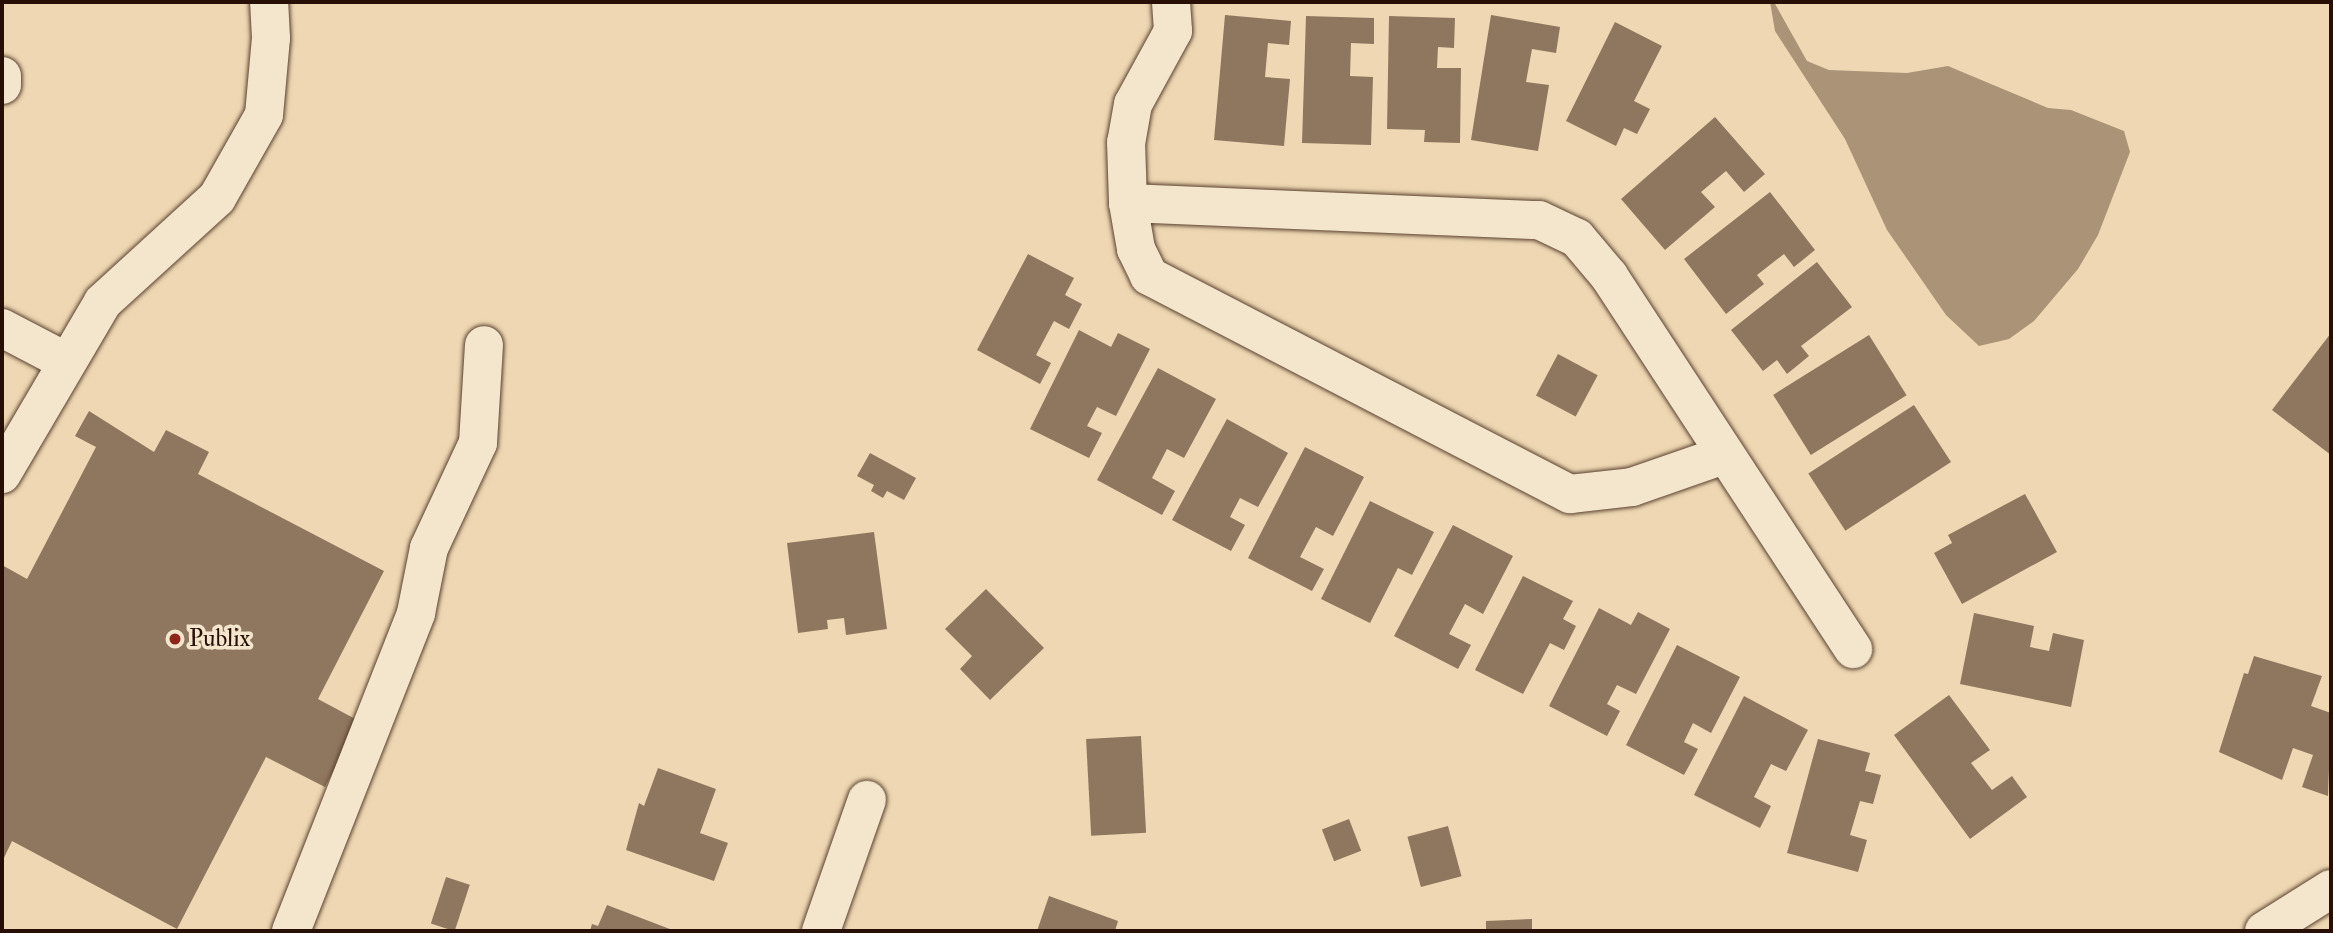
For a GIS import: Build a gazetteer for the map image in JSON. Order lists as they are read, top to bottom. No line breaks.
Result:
{"places":["Publix"]}
